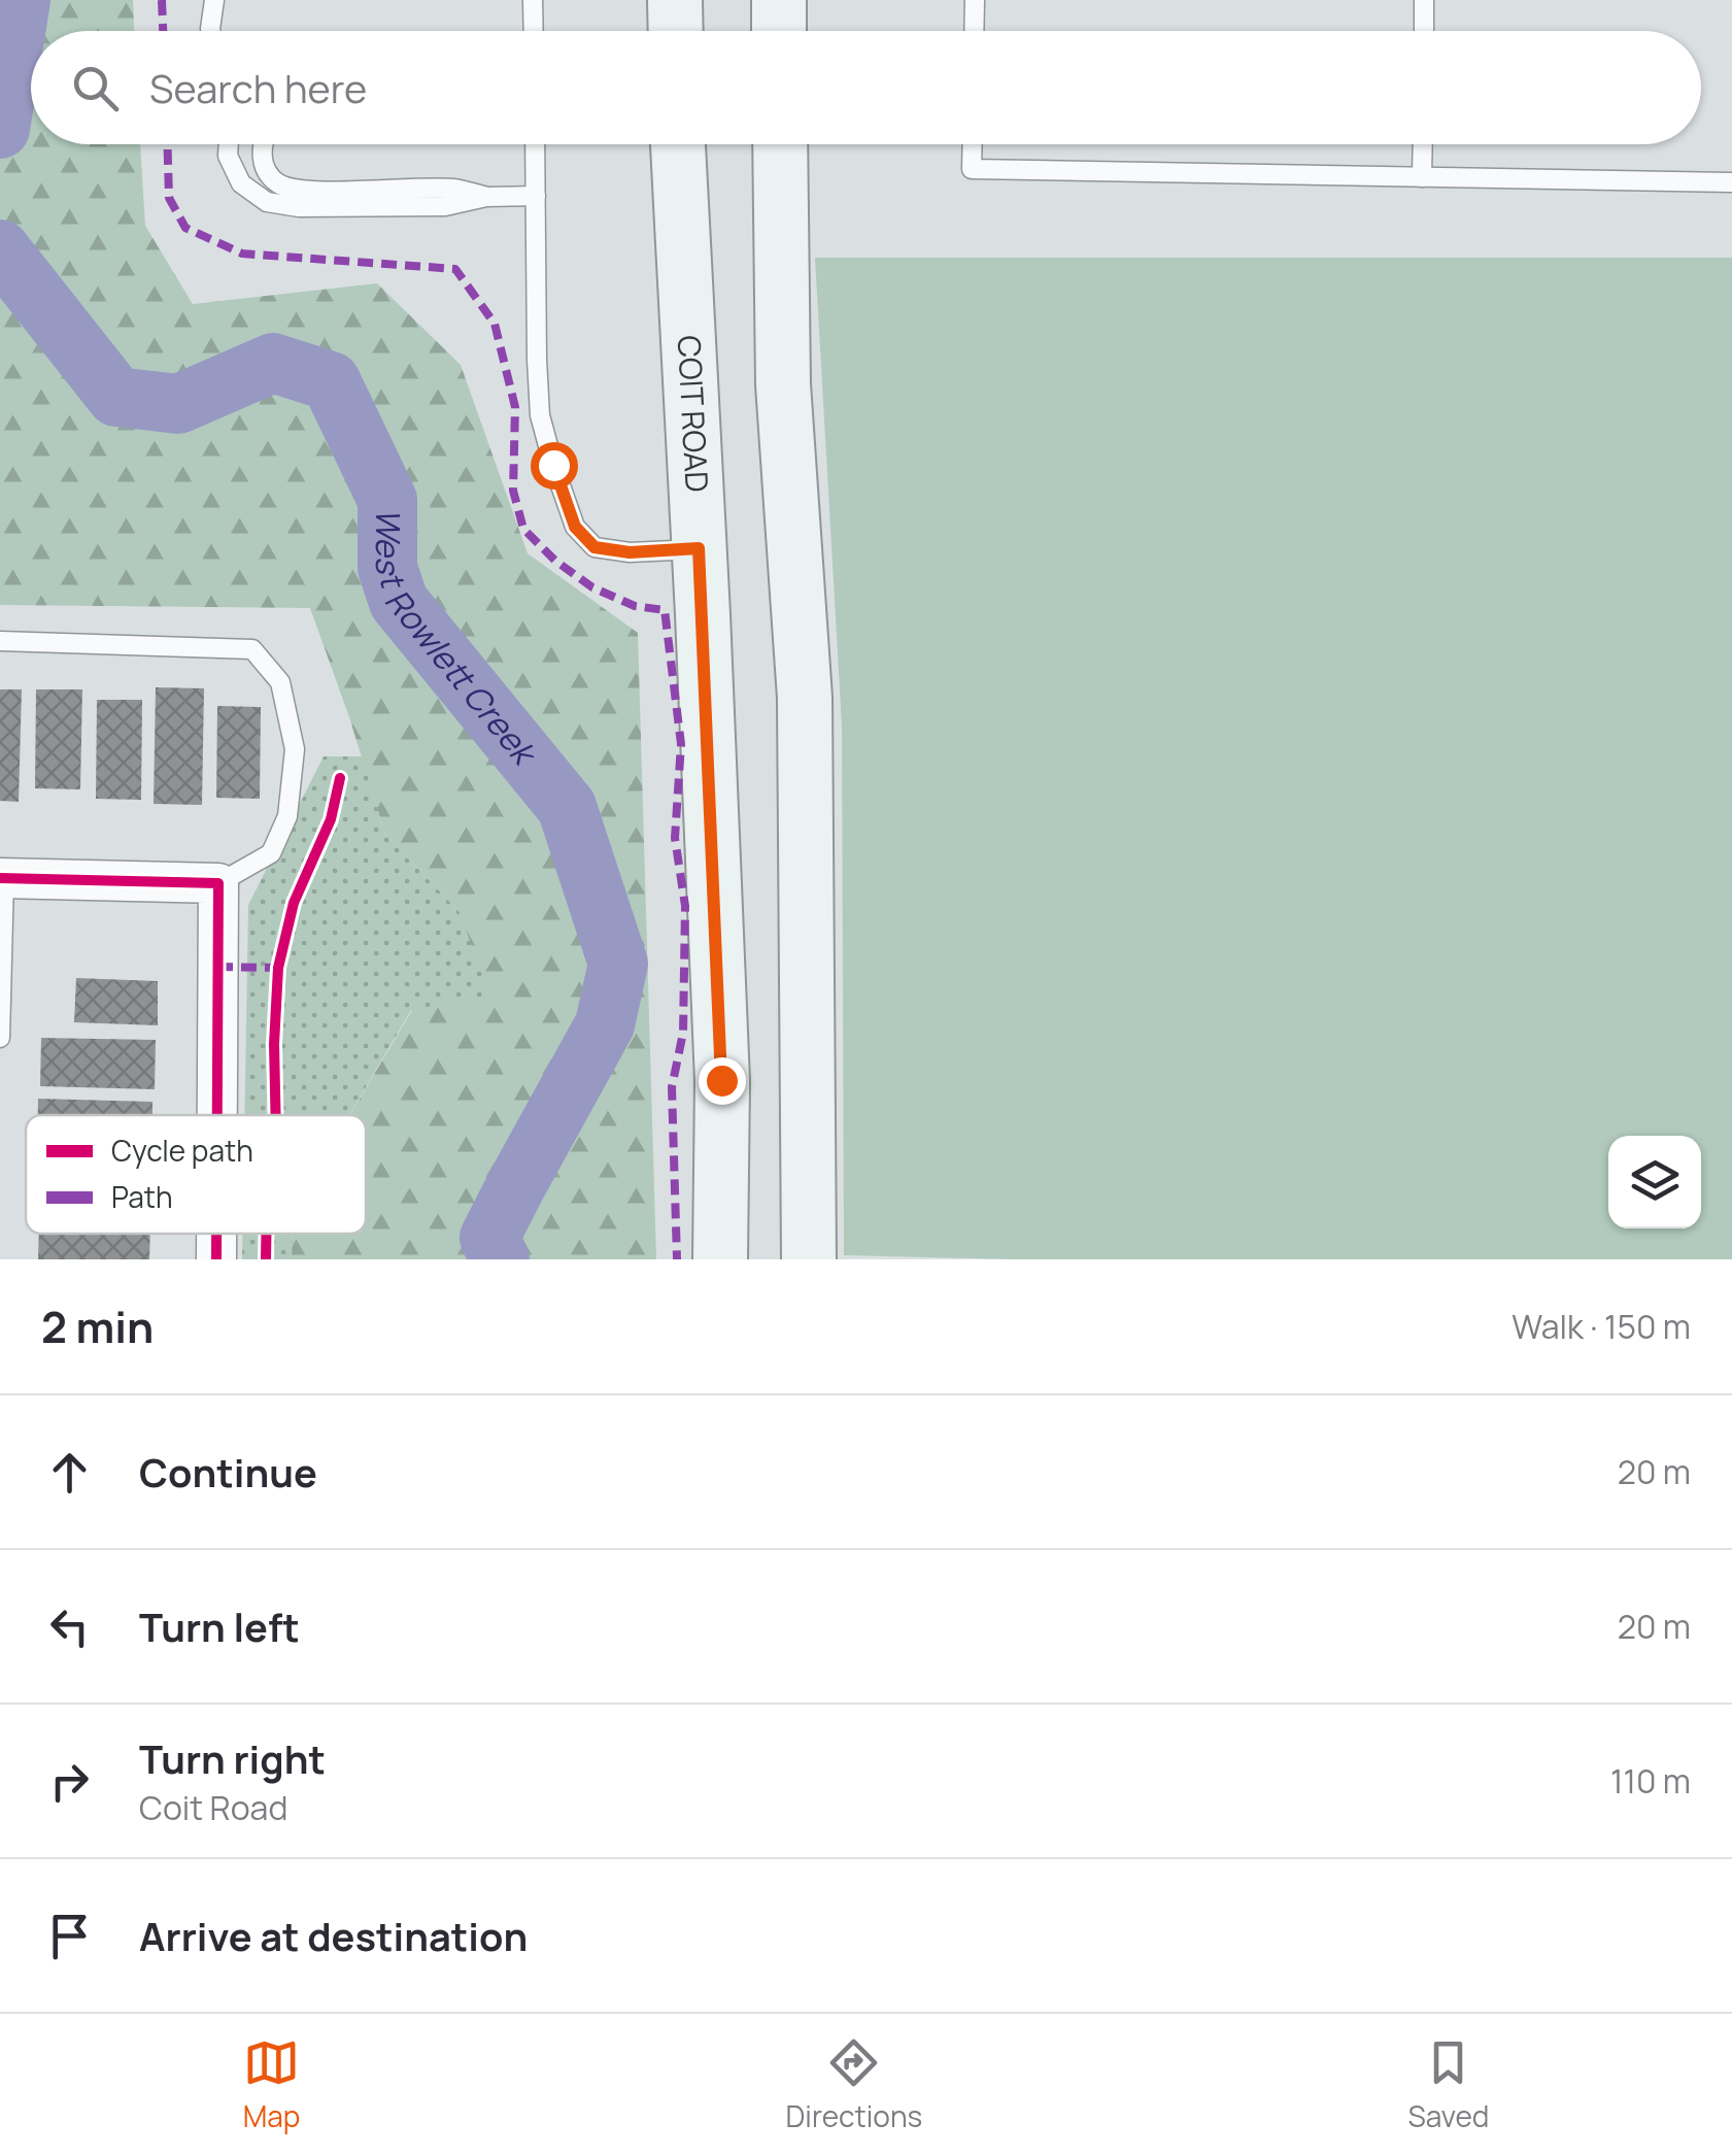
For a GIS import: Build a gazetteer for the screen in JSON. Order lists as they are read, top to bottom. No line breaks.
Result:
{"streets":{"main road":["COIT ROAD"]},"water":["West Rowlett Creek"],"legend":["Cycle path","Path"],"page":{"search":"Search here","heading":["2 min","Walk · 150 m"],"list":[["Continue","20 m"],["Turn left","20 m"],["Turn right","Coit Road","110 m"],"Arrive at destination"],"nav":["Map","Directions","Saved"]}}
